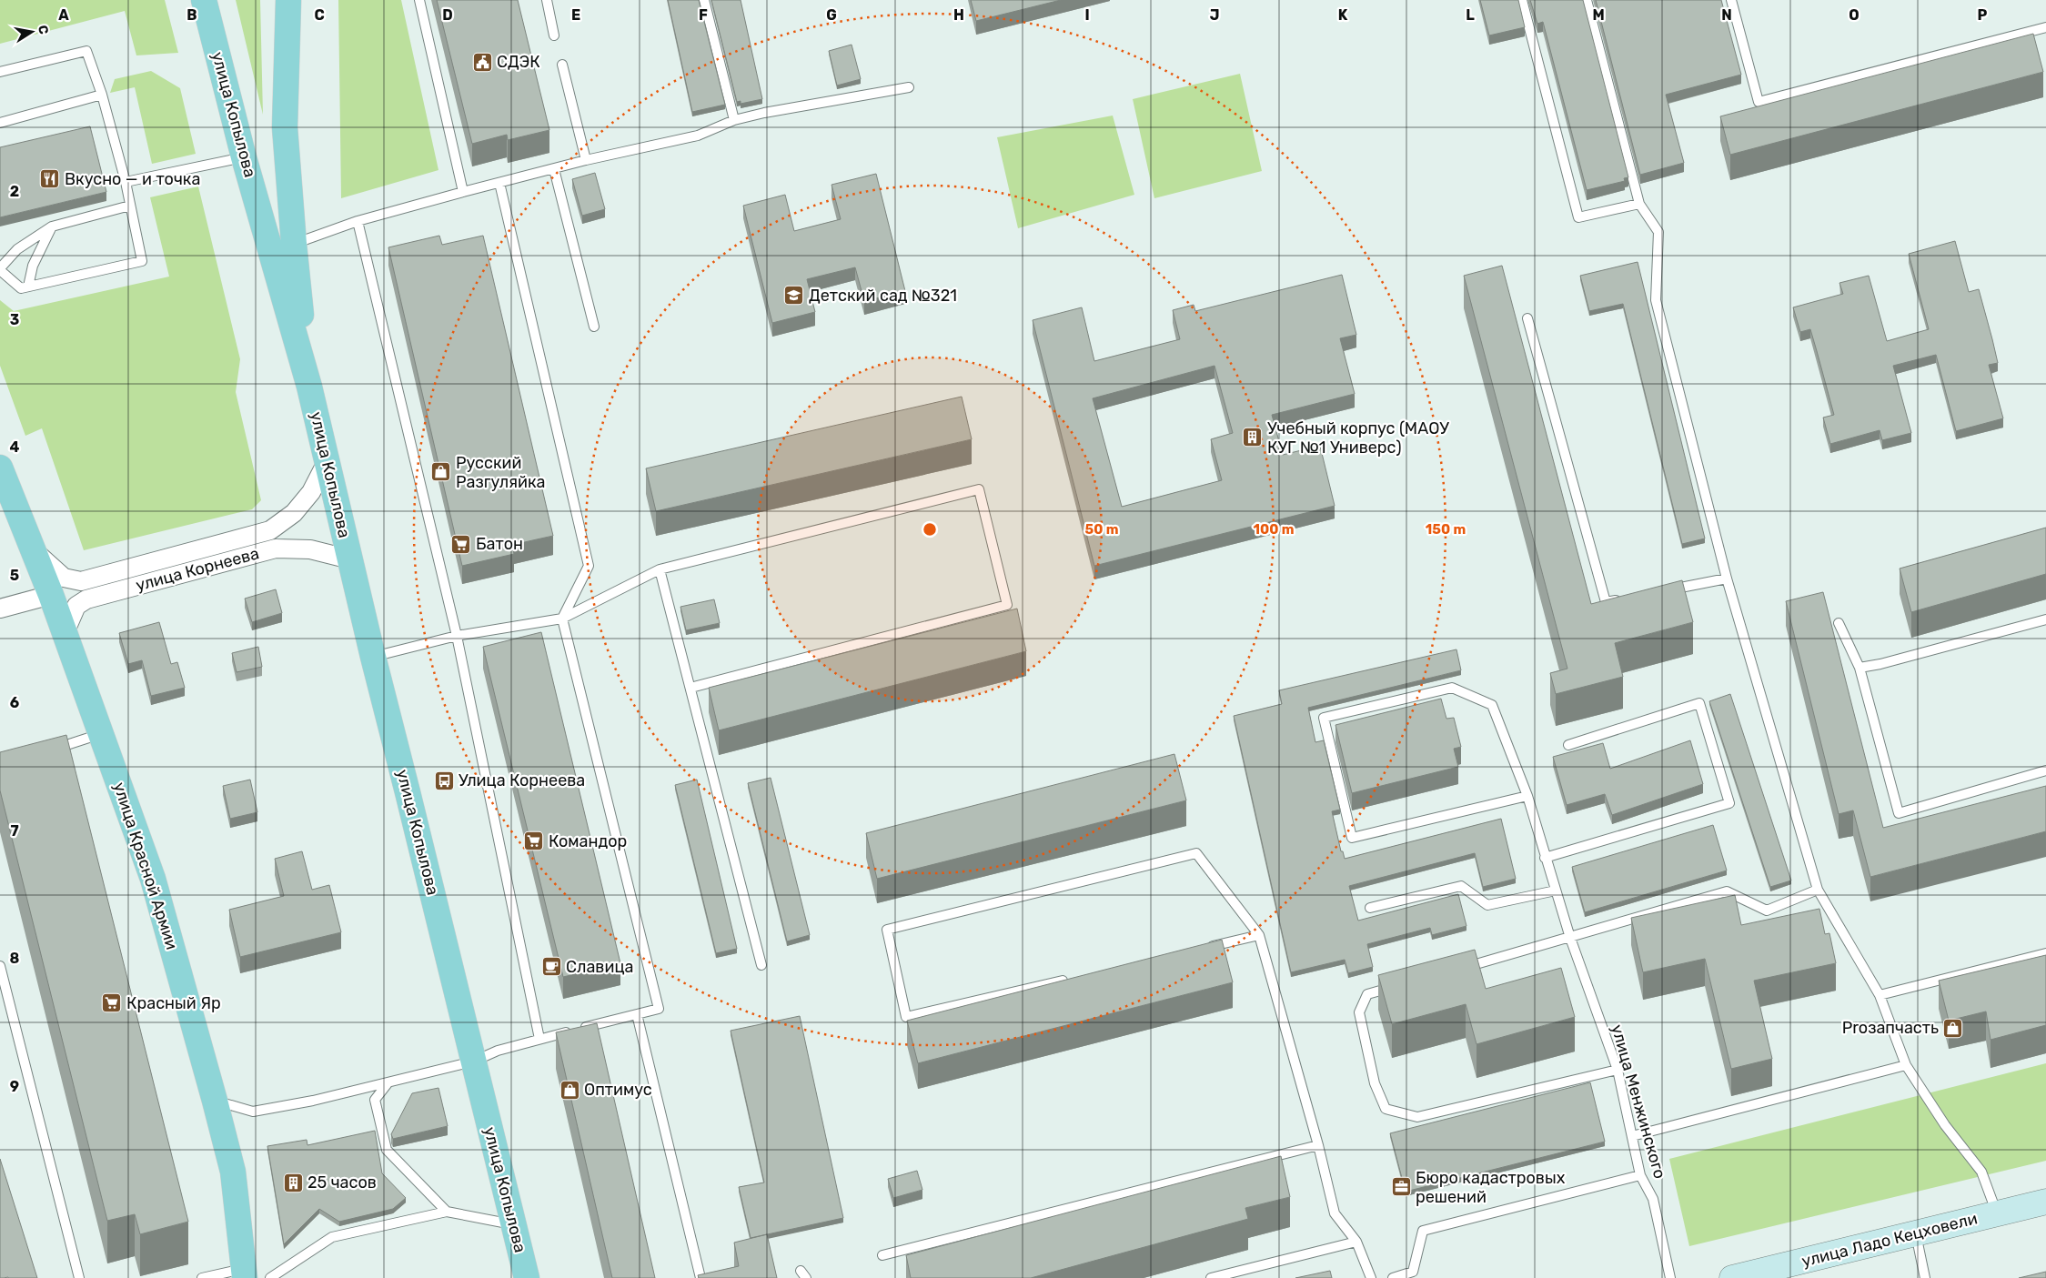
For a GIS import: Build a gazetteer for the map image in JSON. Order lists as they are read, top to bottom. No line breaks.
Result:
{"streets":{"main road":["улица Копылова","улица Красной Армии","улица Ладо Кецховели"],"street":["улица Корнеева"],"lane":["улица Менжинского"]},"crossings":[["улица Копылова","улица Корнеева"],["улица Корнеева","улица Красной Армии"]],"places":{"public building":["СДЭК"],"restaurant":["Вкусно — и точка"],"school or university":["Детский сад №321"],"building":["Учебный корпус (МАОУ КУГ №1 Универс)","25 часов"],"shop":["Русский Разгуляйка","Proзапчасть","Оптимус"],"supermarket":["Батон","Командор","Красный Яр"],"bus stop":["Улица Корнеева"],"cafe":["Славица"],"office":["Бюро кадастровых решений"]},"north":"right","grid":{"columns":["A","B","C","D","E","F","G","H","I","J","K","L","M","N","O","P"],"rows":["2","3","4","5","6","7","8","9"]},"rings":["50 m","100 m","150 m"]}
